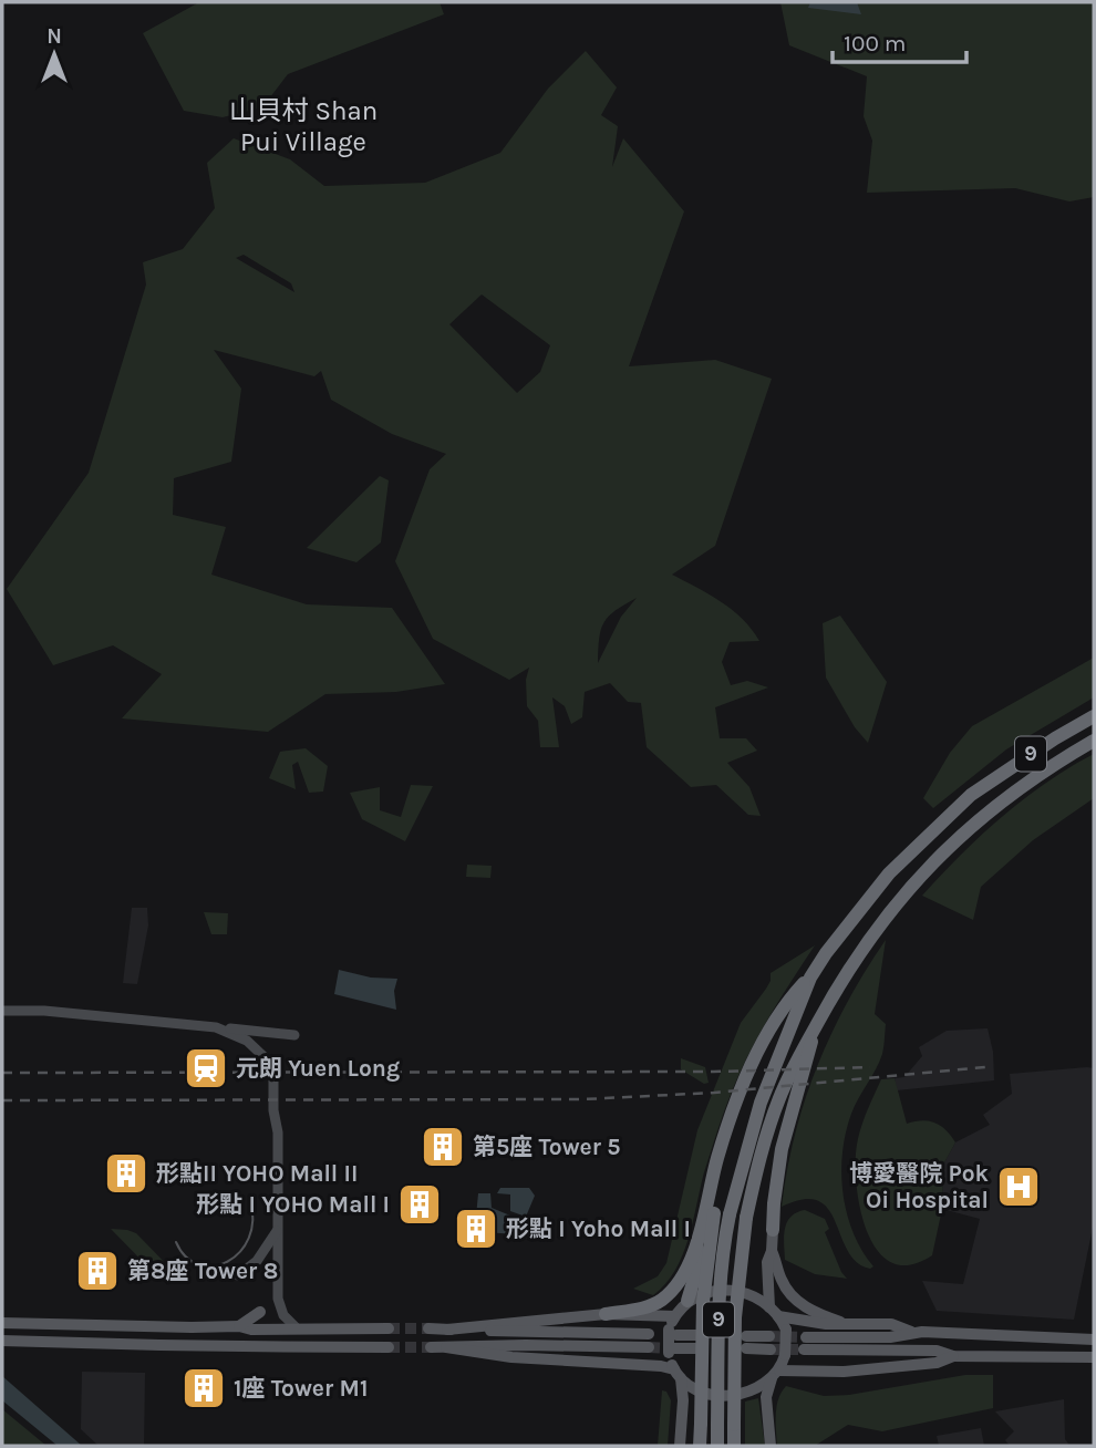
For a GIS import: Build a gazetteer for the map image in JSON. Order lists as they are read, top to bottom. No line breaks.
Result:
{"streets":{"highway":["9"]},"districts":["山貝村 Shan Pui Village"],"places":{"station":["元朗 Yuen Long"],"building":["第5座 Tower 5","形點II YOHO Mall II","形點 I YOHO Mall I","形點 I Yoho Mall I","第8座 Tower 8","1座 Tower M1"],"hospital":["博愛醫院 Pok Oi Hospital"]},"scale_bar":"100 m","north":"top"}
